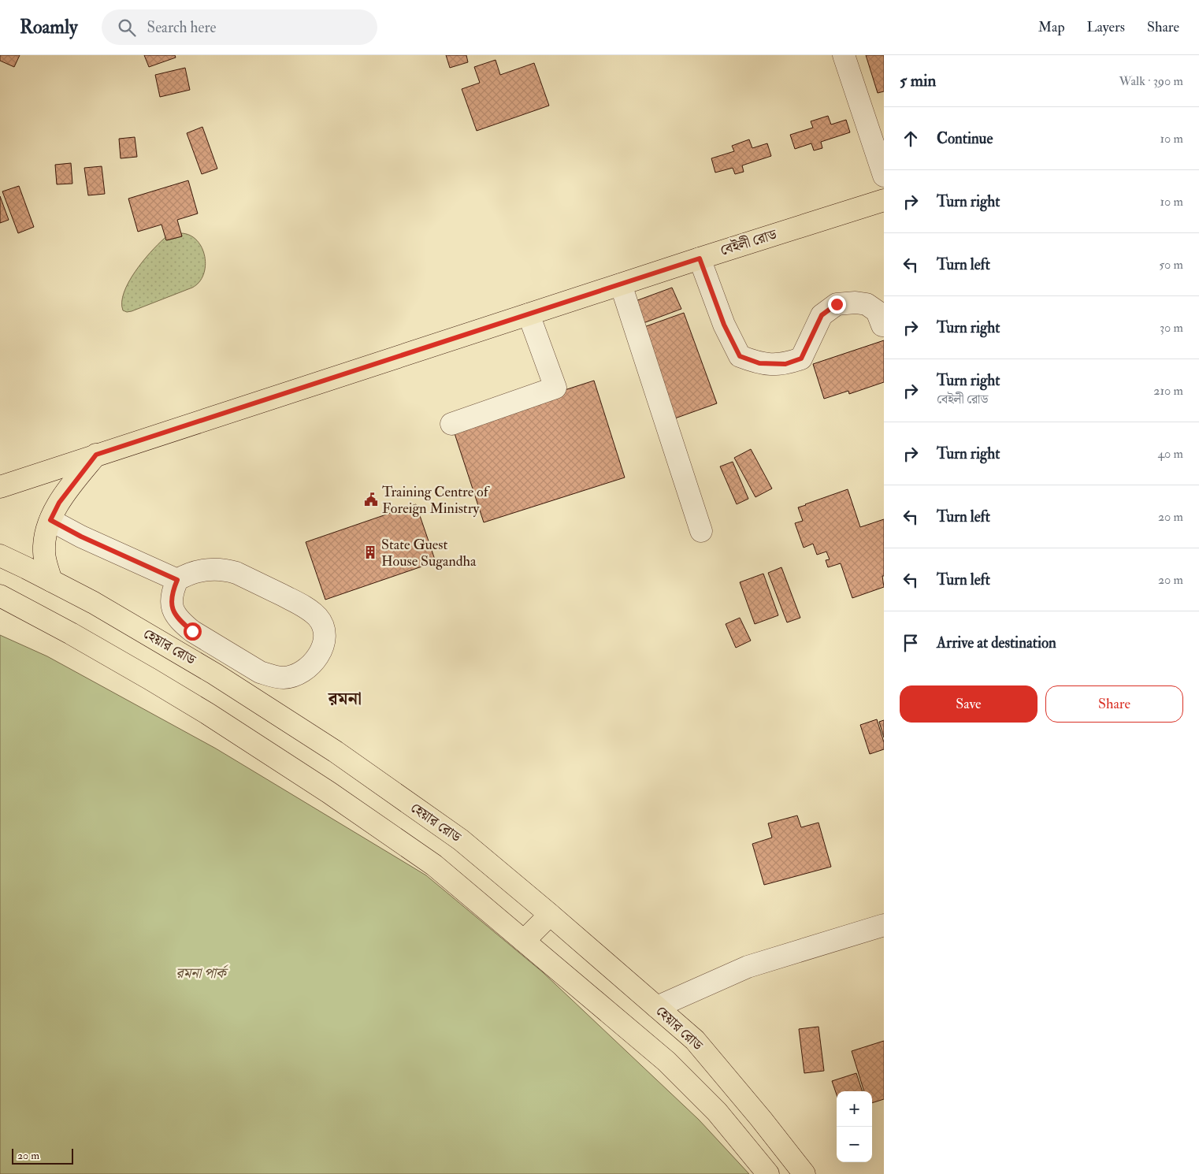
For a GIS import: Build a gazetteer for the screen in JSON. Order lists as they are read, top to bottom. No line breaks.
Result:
{"streets":{"main road":["বেইলী রোড","হেয়ার রোড"]},"districts":["রমনা"],"parks":["রমনা পার্ক"],"places":{"public building":["Training Centre of Foreign Ministry"],"building":["State Guest House Sugandha"]},"scale_bar":"20 m","page":{"header":"Roamly","search":"Search here","nav":["Map","Layers","Share"],"heading":["5 min","Walk · 390 m"],"list":[["Continue","10 m"],["Turn right","10 m"],["Turn left","50 m"],["Turn right","30 m"],["Turn right","বেইলী রোড","210 m"],["Turn right","40 m"],["Turn left","20 m"],["Turn left","20 m"],"Arrive at destination"],"buttons":["Save","Share"],"map_buttons":["+","−"],"scale":"20 m"}}
